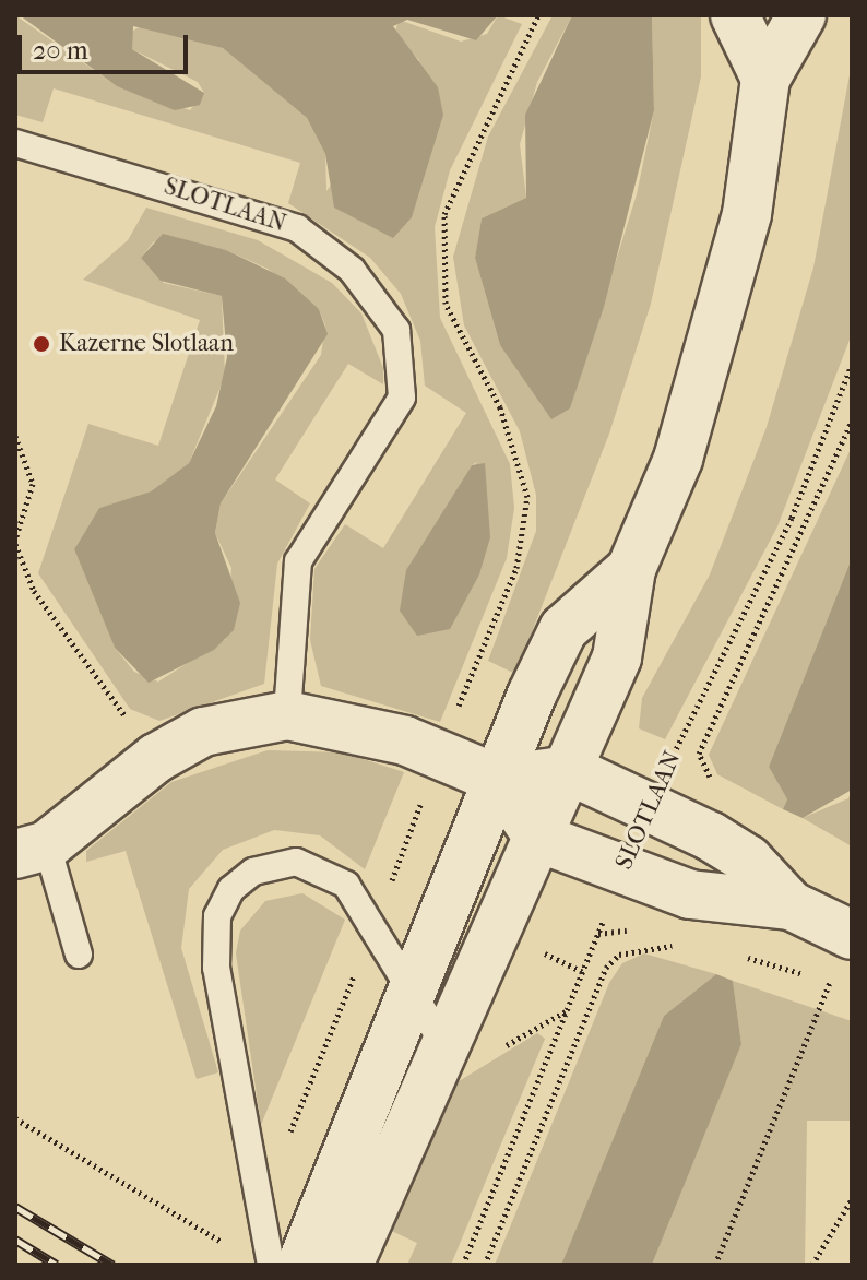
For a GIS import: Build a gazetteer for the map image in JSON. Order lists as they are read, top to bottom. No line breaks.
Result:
{"streets":{"lane":["SLOTLAAN"]},"places":["Kazerne Slotlaan"],"scale_bar":"20 m"}
